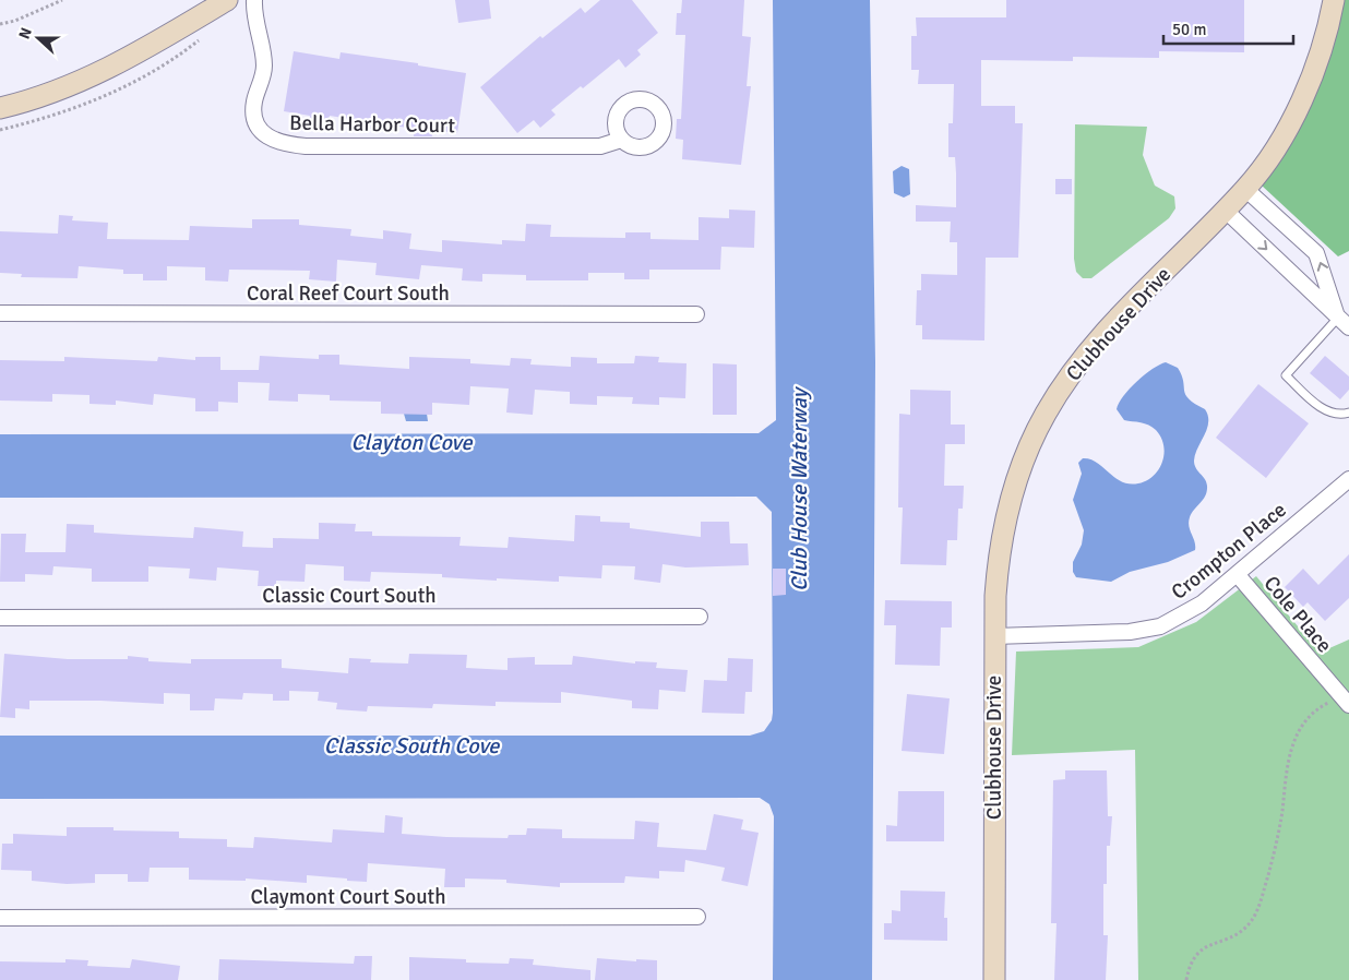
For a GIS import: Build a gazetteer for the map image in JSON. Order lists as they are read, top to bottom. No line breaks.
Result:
{"streets":{"street":["Bella Harbor Court","Coral Reef Court South","Clubhouse Drive","Crompton Place","Classic Court South","Cole Place","Claymont Court South"]},"crossings":[["Clubhouse Drive","Crompton Place"],["Crompton Place","Cole Place"]],"water":["Clayton Cove","Club House Waterway","Classic South Cove"],"scale_bar":"50 m","north":"left"}
